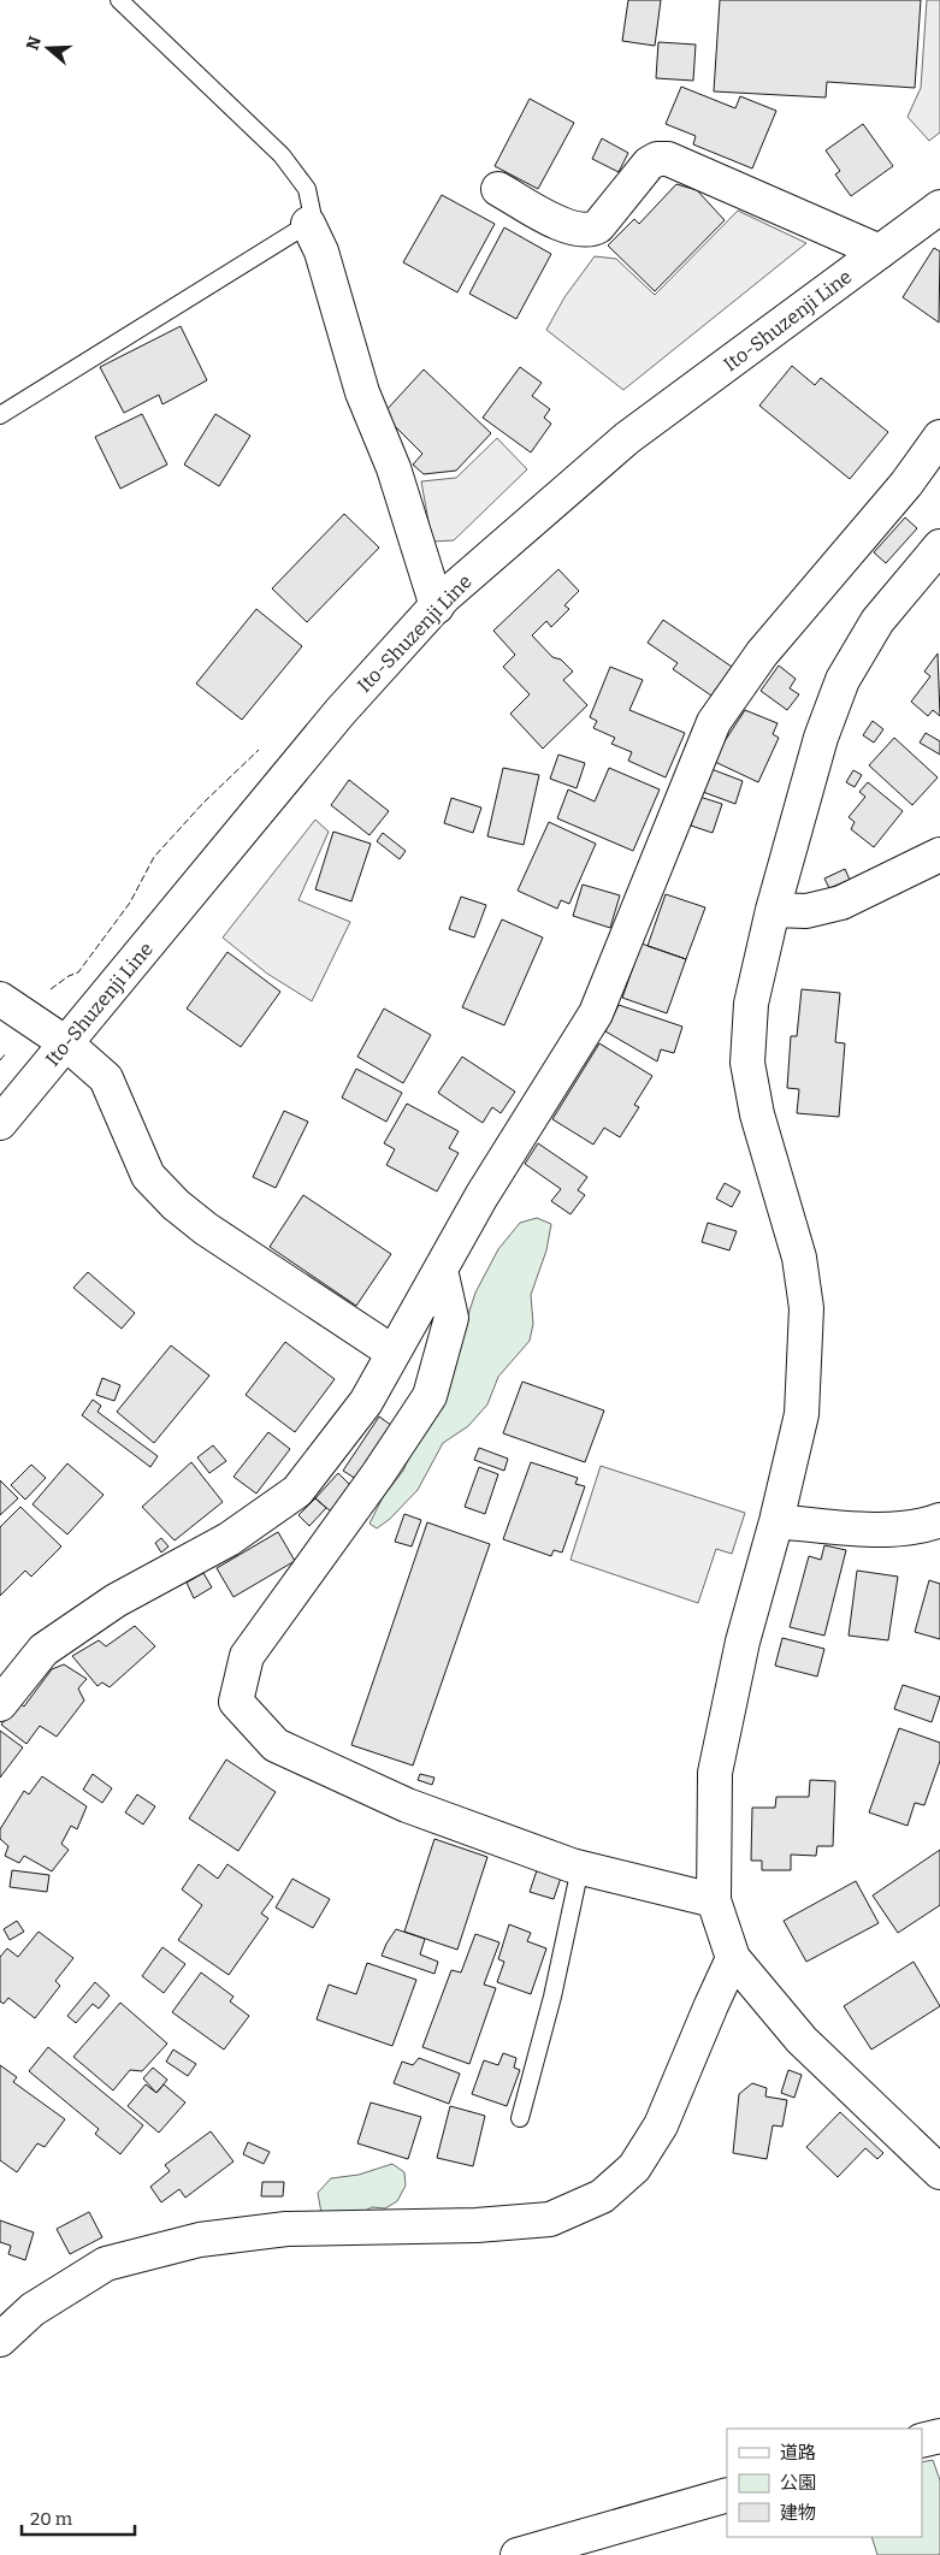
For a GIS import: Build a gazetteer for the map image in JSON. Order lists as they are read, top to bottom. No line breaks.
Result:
{"streets":{"street":["Ito-Shuzenji Line"]},"legend":["道路","公園","建物"],"scale_bar":"20 m","north":"left"}
